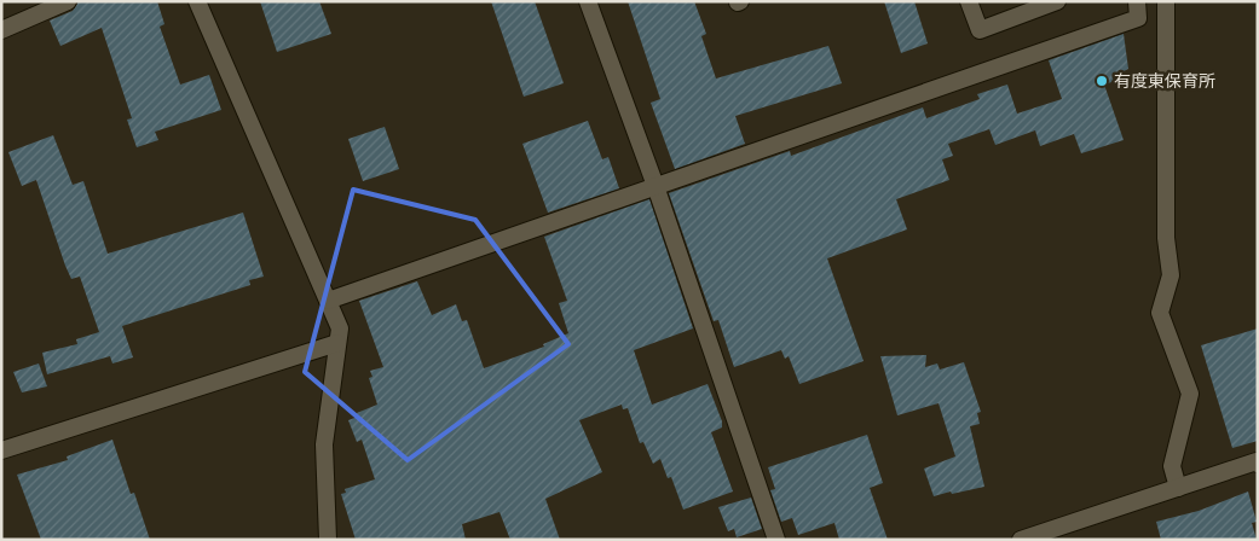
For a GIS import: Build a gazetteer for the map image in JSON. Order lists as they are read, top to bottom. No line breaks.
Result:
{"places":["有度東保育所"]}
